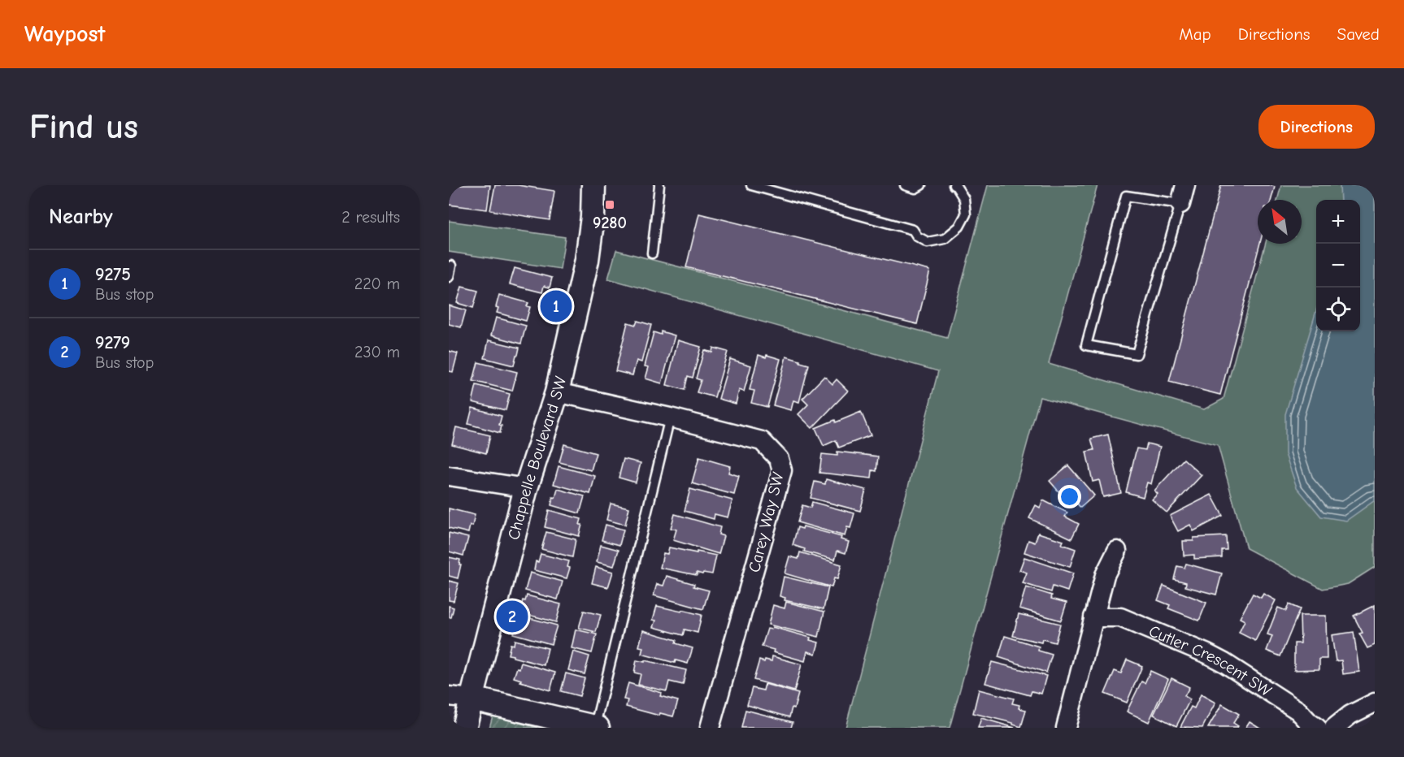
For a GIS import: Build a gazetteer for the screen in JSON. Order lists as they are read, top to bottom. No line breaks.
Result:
{"streets":{"street":["Chappelle Boulevard SW","Carey Way SW","Cutler Crescent SW"]},"crossings":[["Chappelle Boulevard SW","Carey Way SW"]],"places":{"transit":["9280"]},"north":"top left","page":{"header":"Waypost","nav":["Map","Directions","Saved"],"buttons":"Directions","title":"Find us","heading":["Nearby","2 results"],"map_buttons":["+","−"],"list":[{"mark":"1","name":"9275","note":"Bus stop","value":"220 m"},{"mark":"2","name":"9279","note":"Bus stop","value":"230 m"}],"pins":["1","2"]}}
